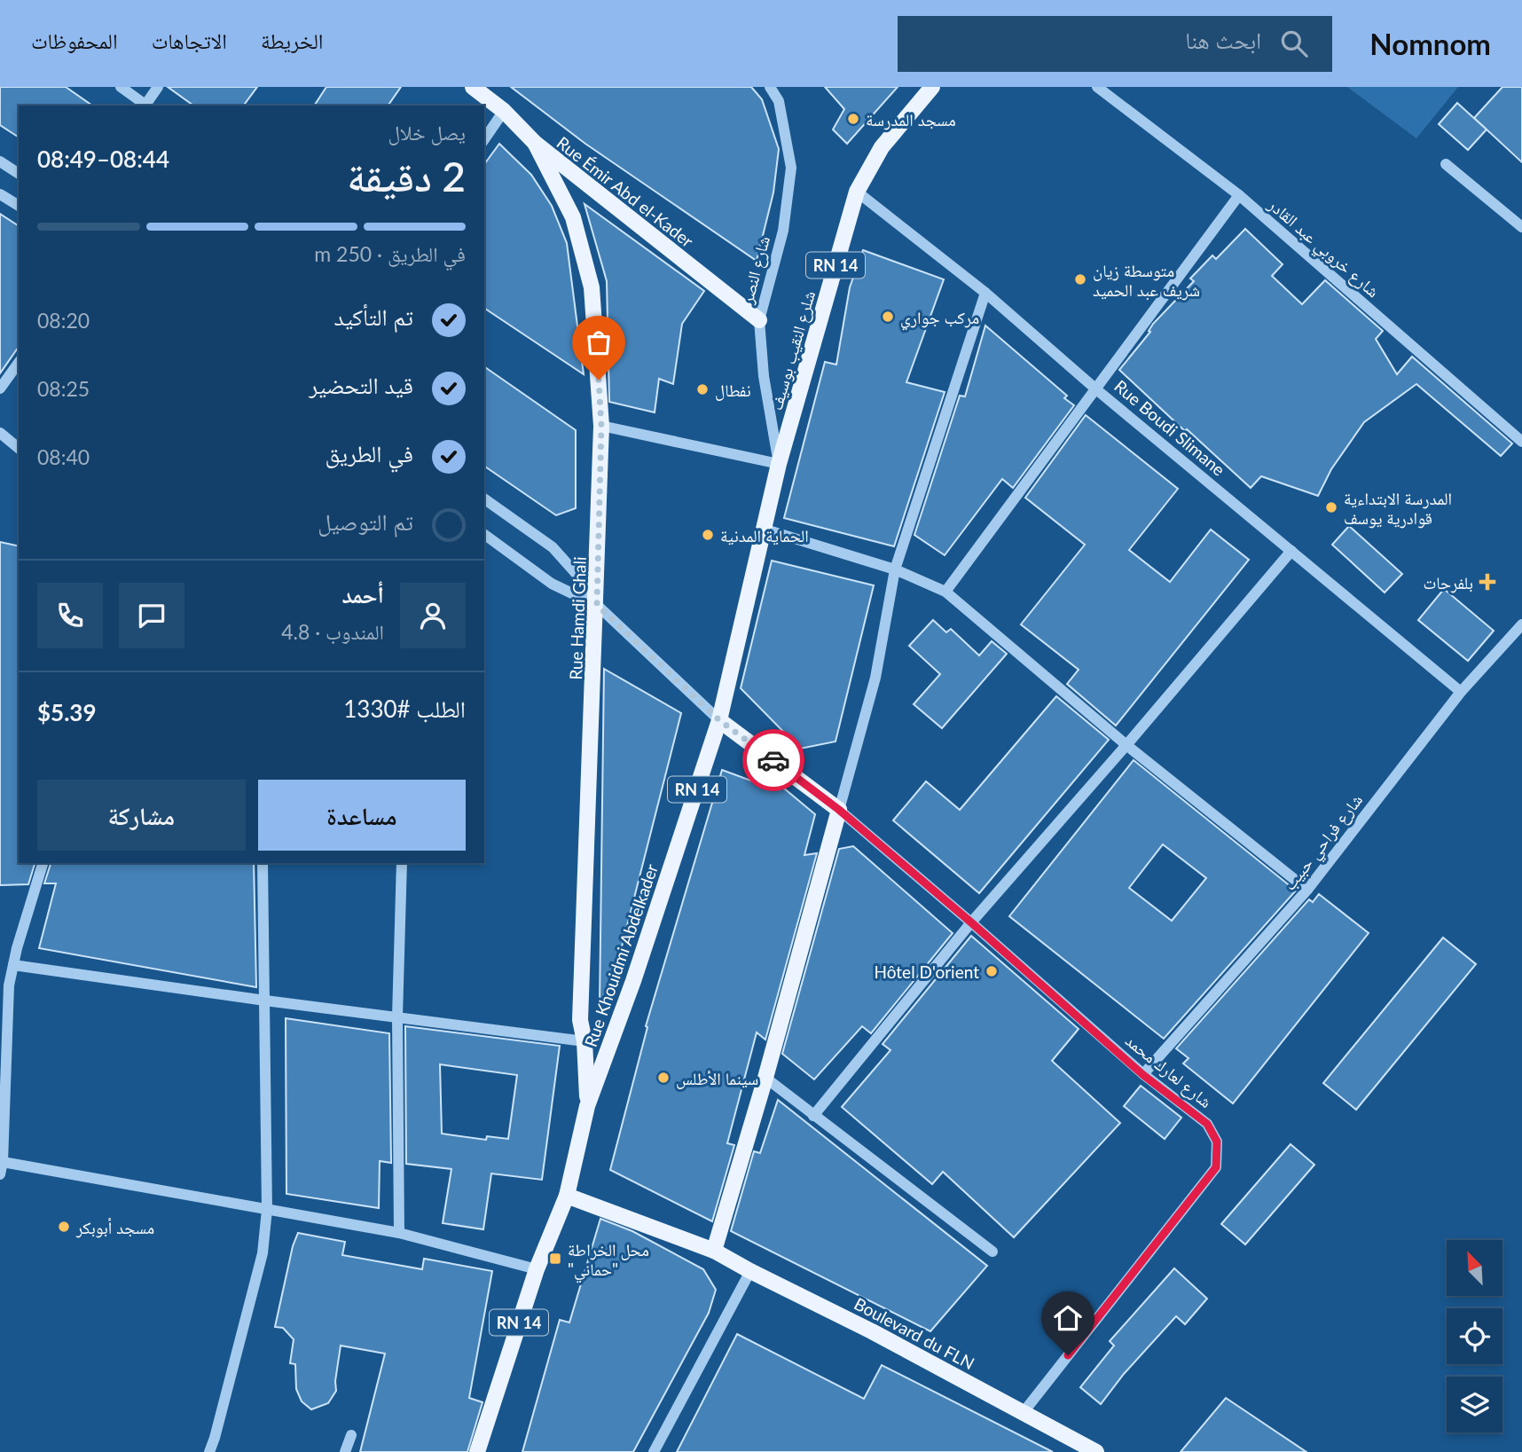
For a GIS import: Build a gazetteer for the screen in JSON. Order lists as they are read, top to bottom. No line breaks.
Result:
{"streets":{"main road":["Rue Émir Abd el-Kader","RN 14","شلرع النقيب بوسيف","Rue Hamdi Ghali","Rue Khouidmi Abdelkader","Boulevard du FLN"],"street":["شارع خروبي عبد القادر","شارع النصر","Rue Boudi Slimane","شارع فراحي حبيب","شارع لعارك محمد"]},"crossings":[["Rue Émir Abd el-Kader","شارع النصر"],["Rue Émir Abd el-Kader","Rue Hamdi Ghali"],["شارع النصر","شلرع النقيب بوسيف"],["شارع النصر","Rue Khouidmi Abdelkader"],["شلرع النقيب بوسيف","Rue Boudi Slimane"],["شلرع النقيب بوسيف","Rue Khouidmi Abdelkader"],["Rue Boudi Slimane","شارع فراحي حبيب"],["Rue Hamdi Ghali","Rue Khouidmi Abdelkader"],["شارع فراحي حبيب","شارع لعارك محمد"],["Rue Khouidmi Abdelkader","Boulevard du FLN"],["شارع لعارك محمد","Boulevard du FLN"]],"places":{"other":["مسجد المدرسة","متوسطة زيان شريف عبد الحميد","مركب جواري","نفطال","المدرسة الابتداءية قوادرية يوسف","الحماية المدنية","Hôtel D'orient","سينما الأطلس","مسجد أبوبكر"],"health":["بلفرحات"],"transit":["محل الخراطة \"حماني\""]},"north":"top left","page":{"header":"Nomnom","search":"ابحث هنا","nav":["الخريطة","الاتجاهات","المحفوظات"],"heading":["2 دقيقة","يصل خلال","08:44–08:49"],"panel":["أحمد","المندوب · 4.8","الطلب #1330","$5.39"],"bar":"في الطريق · 250 m","list":[["تم التأكيد","08:20"],["قيد التحضير","08:25"],["في الطريق","08:40"],"تم التوصيل"],"buttons":["مساعدة","مشاركة"]}}
